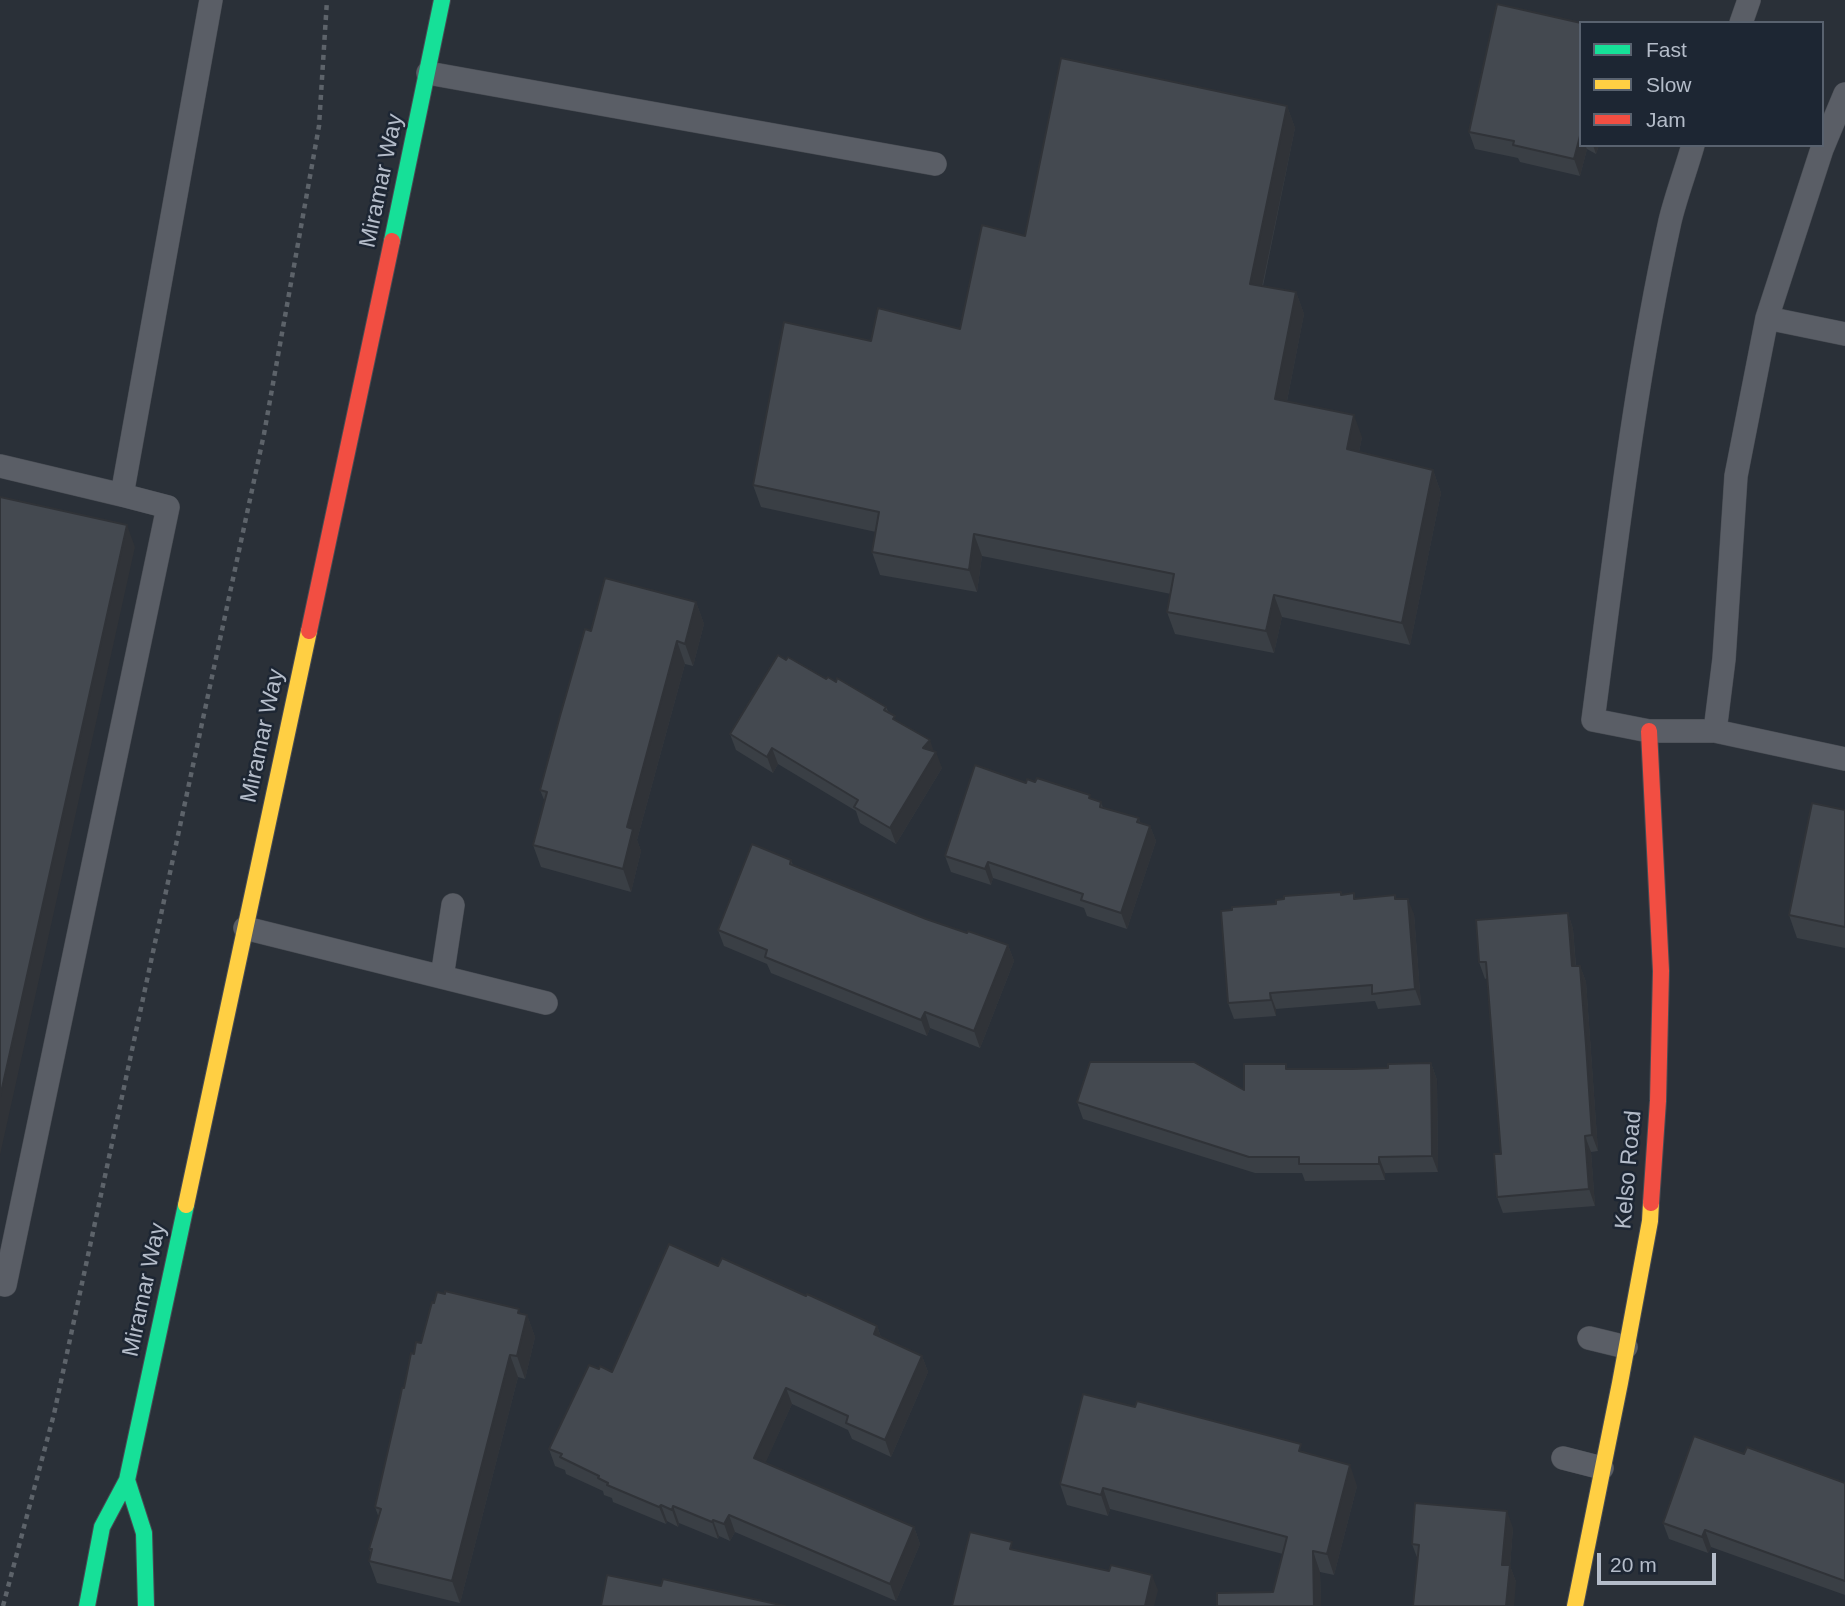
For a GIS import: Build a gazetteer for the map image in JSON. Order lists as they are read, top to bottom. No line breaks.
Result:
{"streets":{"street":["Miramar Way","Kelso Road"]},"legend":["Fast","Slow","Jam"],"scale_bar":"20 m"}
